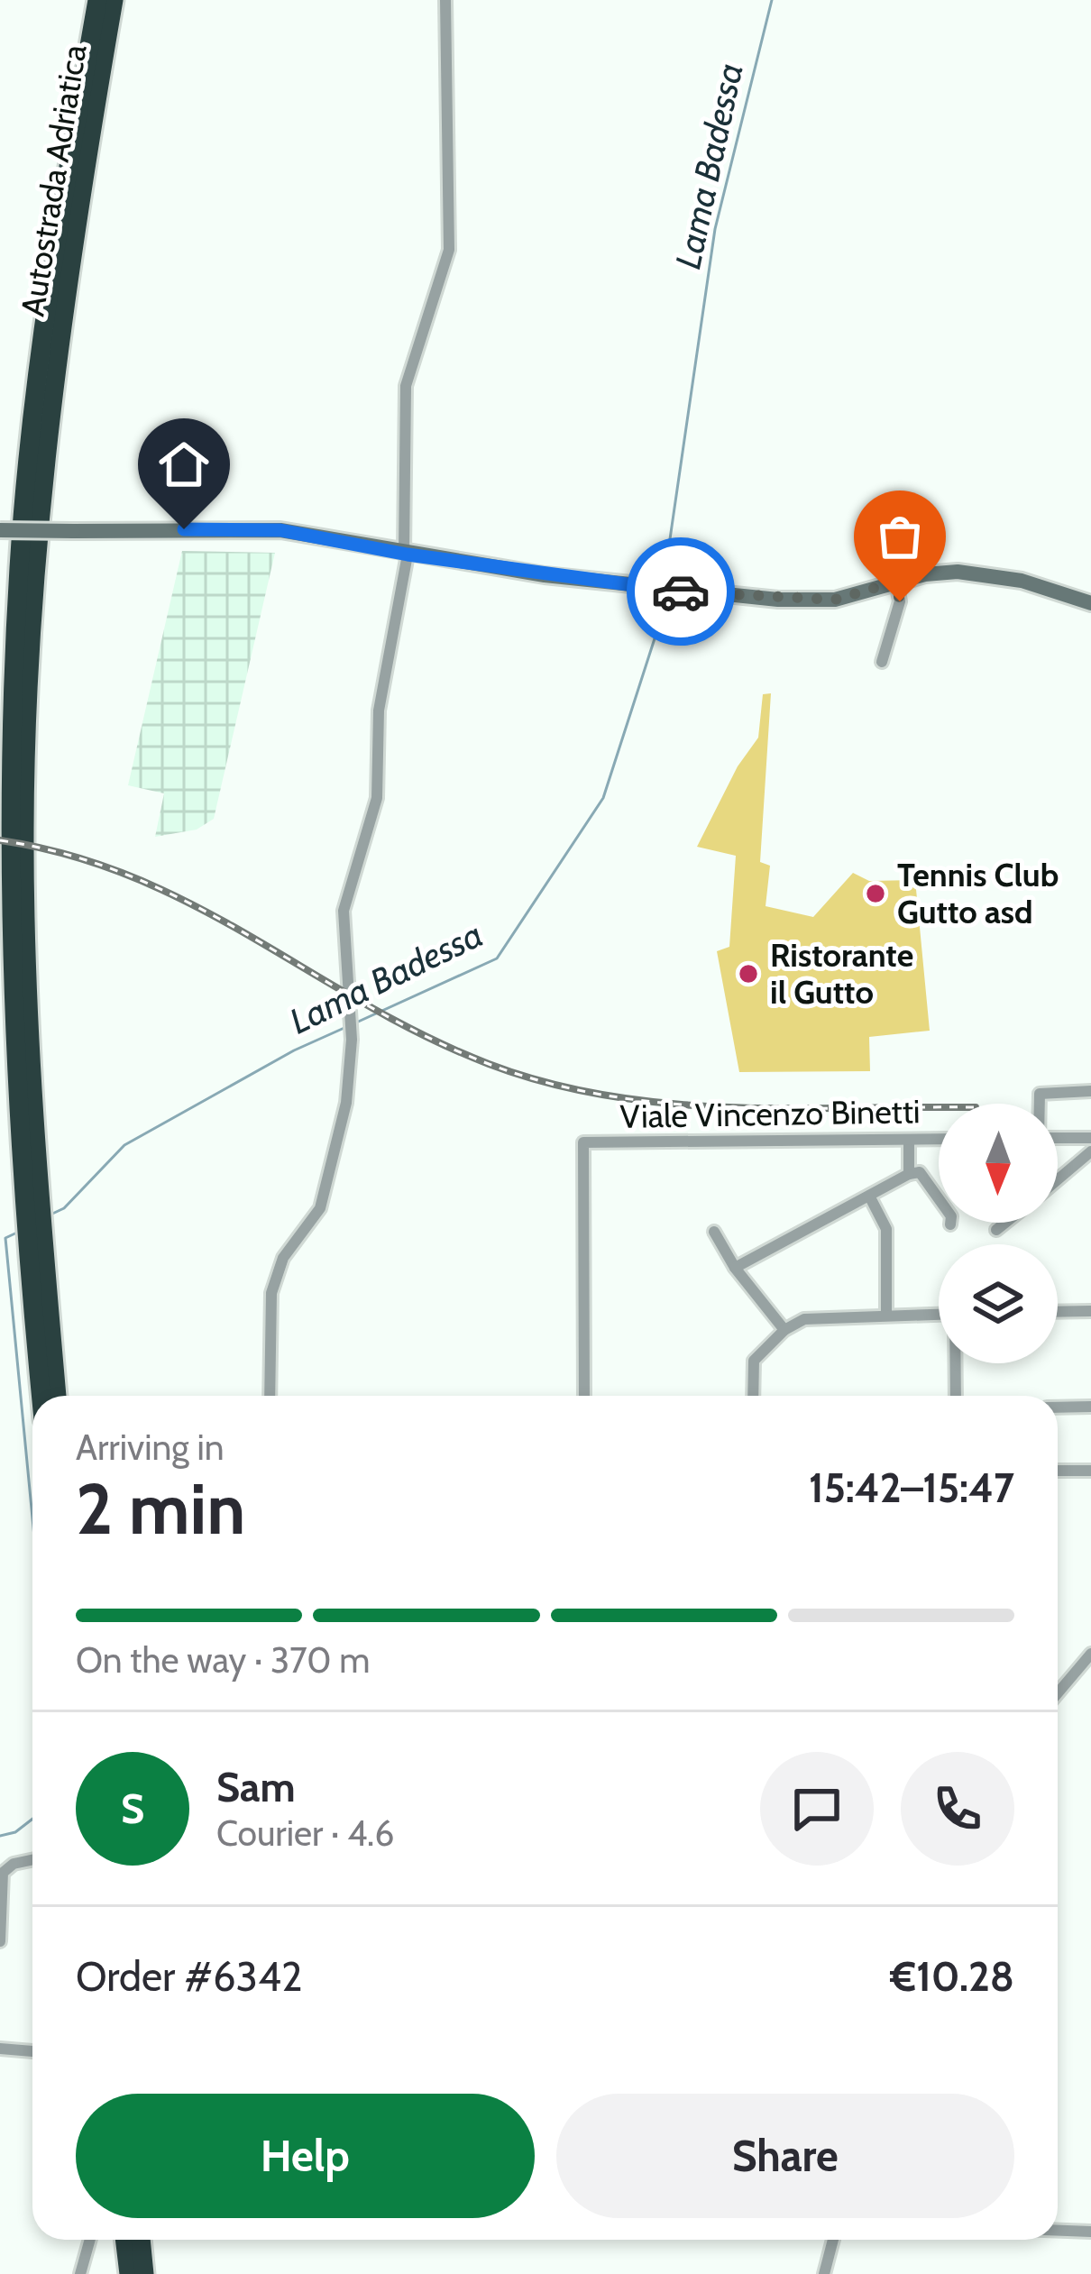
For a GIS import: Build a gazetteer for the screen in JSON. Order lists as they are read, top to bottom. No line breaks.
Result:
{"streets":{"highway":["Autostrada Adriatica"],"street":["Viale Vincenzo Binetti"]},"water":["Lama Badessa"],"places":["Tennis Club Gutto asd","Ristorante il Gutto"],"north":"bottom","page":{"heading":["2 min","Arriving in","15:42–15:47"],"panel":["Sam","Courier · 4.6","Order #6342","€10.28"],"bar":"On the way · 370 m","round":"S","buttons":["Help","Share"]}}
